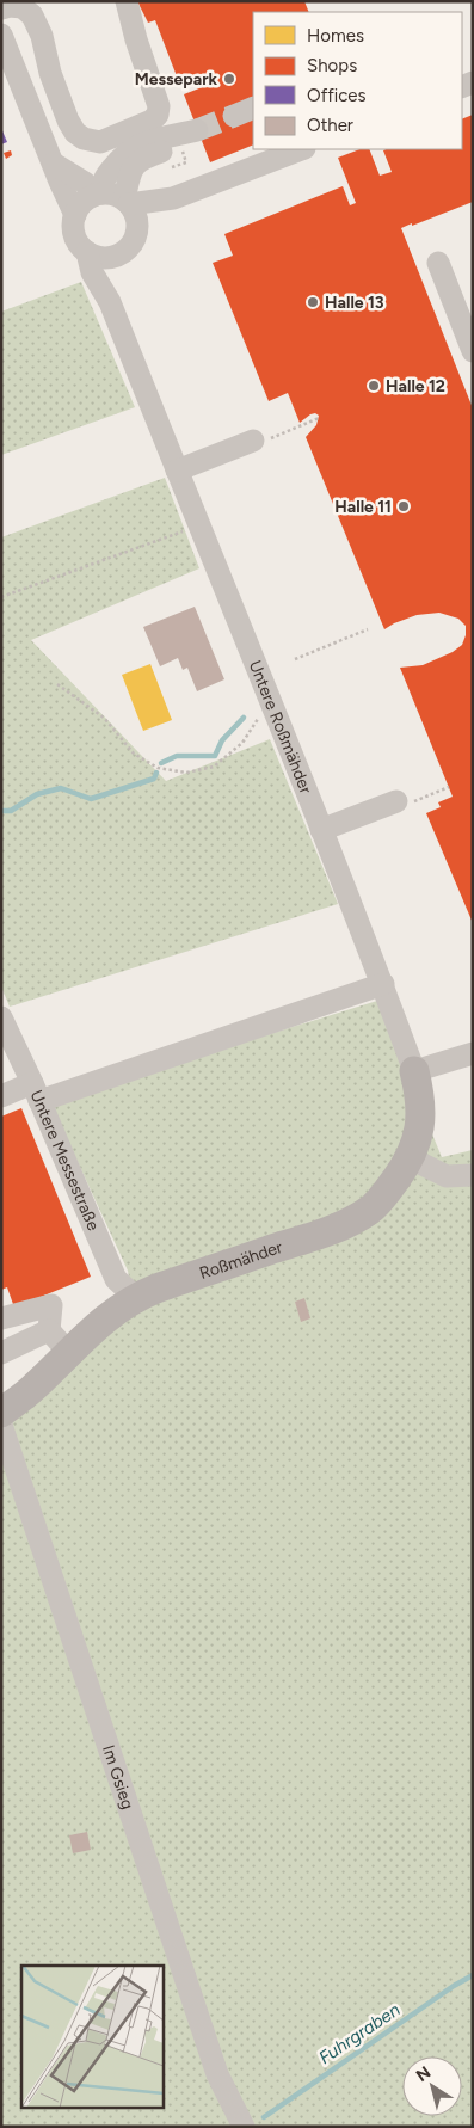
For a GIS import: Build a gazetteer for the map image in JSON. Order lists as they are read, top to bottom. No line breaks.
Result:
{"streets":{"main road":["Untere Roßmähder","Roßmähder"],"street":["Untere Messestraße","Im Gsieg"]},"crossings":[["Untere Roßmähder","Roßmähder"],["Untere Messestraße","Roßmähder"]],"water":["Fuhrgraben"],"places":["Messepark","Halle 13","Halle 12","Halle 11"],"legend":["Homes","Shops","Offices","Other"],"north":"top left"}
